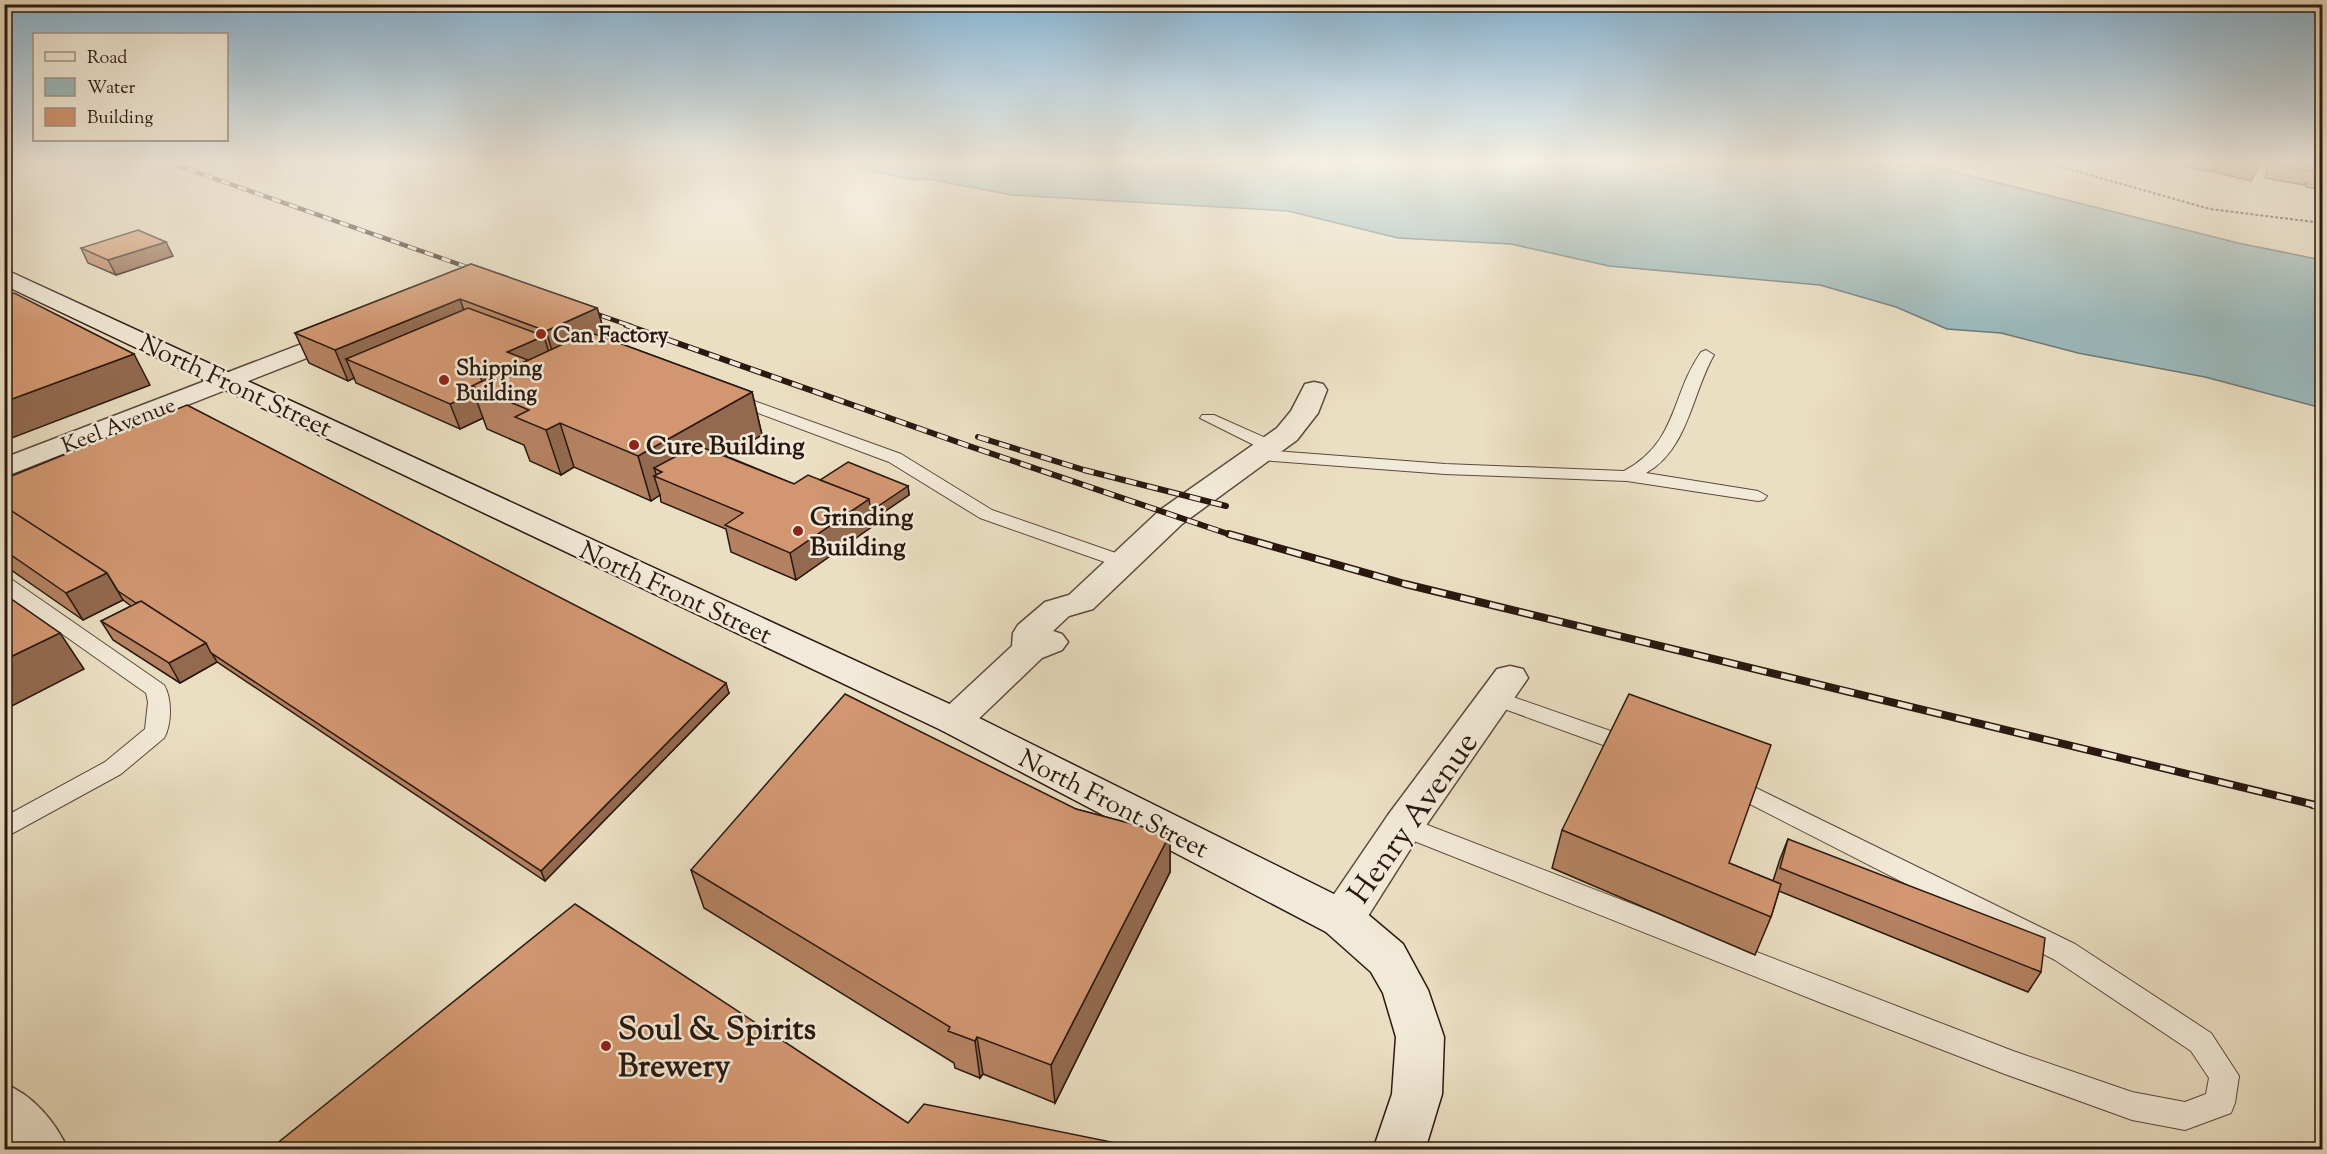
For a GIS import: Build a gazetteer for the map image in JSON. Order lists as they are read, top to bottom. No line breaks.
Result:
{"streets":{"street":["North Front Street","Keel Avenue","Henry Avenue"]},"crossings":[["North Front Street","Keel Avenue"],["North Front Street","Henry Avenue"]],"places":["Can Factory","Shipping Building","Cure Building","Grinding Building","Soul & Spirits Brewery"],"legend":["Road","Water","Building"]}
